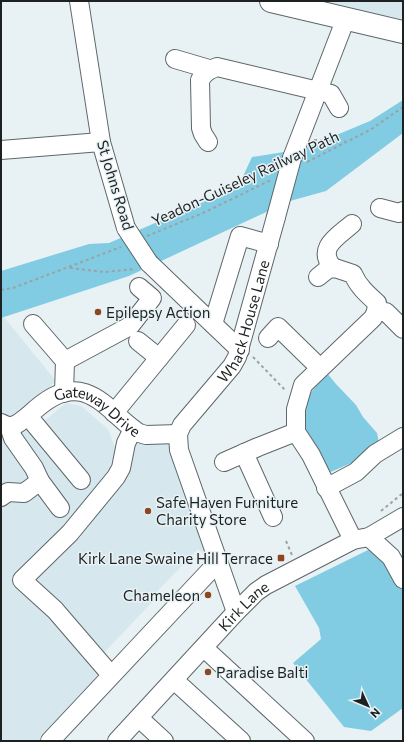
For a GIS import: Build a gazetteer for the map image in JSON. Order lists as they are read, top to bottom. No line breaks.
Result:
{"streets":{"street":["St Johns Road","Whack House Lane","Gateway Drive","Kirk Lane"],"path":["Yeadon-Guiseley Railway Path"]},"crossings":[["Yeadon-Guiseley Railway Path","Whack House Lane"],["St Johns Road","Whack House Lane"],["Whack House Lane","Gateway Drive"]],"places":{"other":["Epilepsy Action","Safe Haven Furniture Charity Store","Chameleon","Paradise Balti"],"transit":["Kirk Lane Swaine Hill Terrace"]},"north":"bottom right"}
